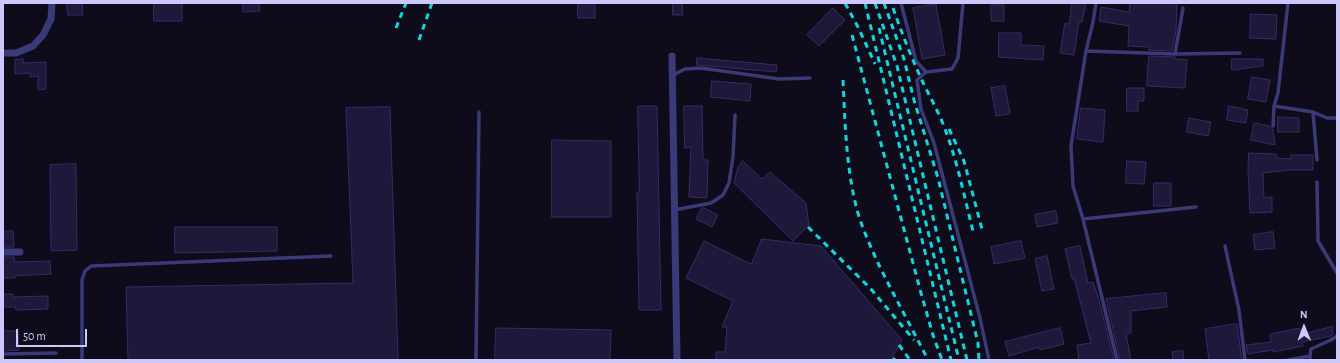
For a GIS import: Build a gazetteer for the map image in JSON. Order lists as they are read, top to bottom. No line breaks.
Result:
{"scale_bar":"50 m","north":"top"}
